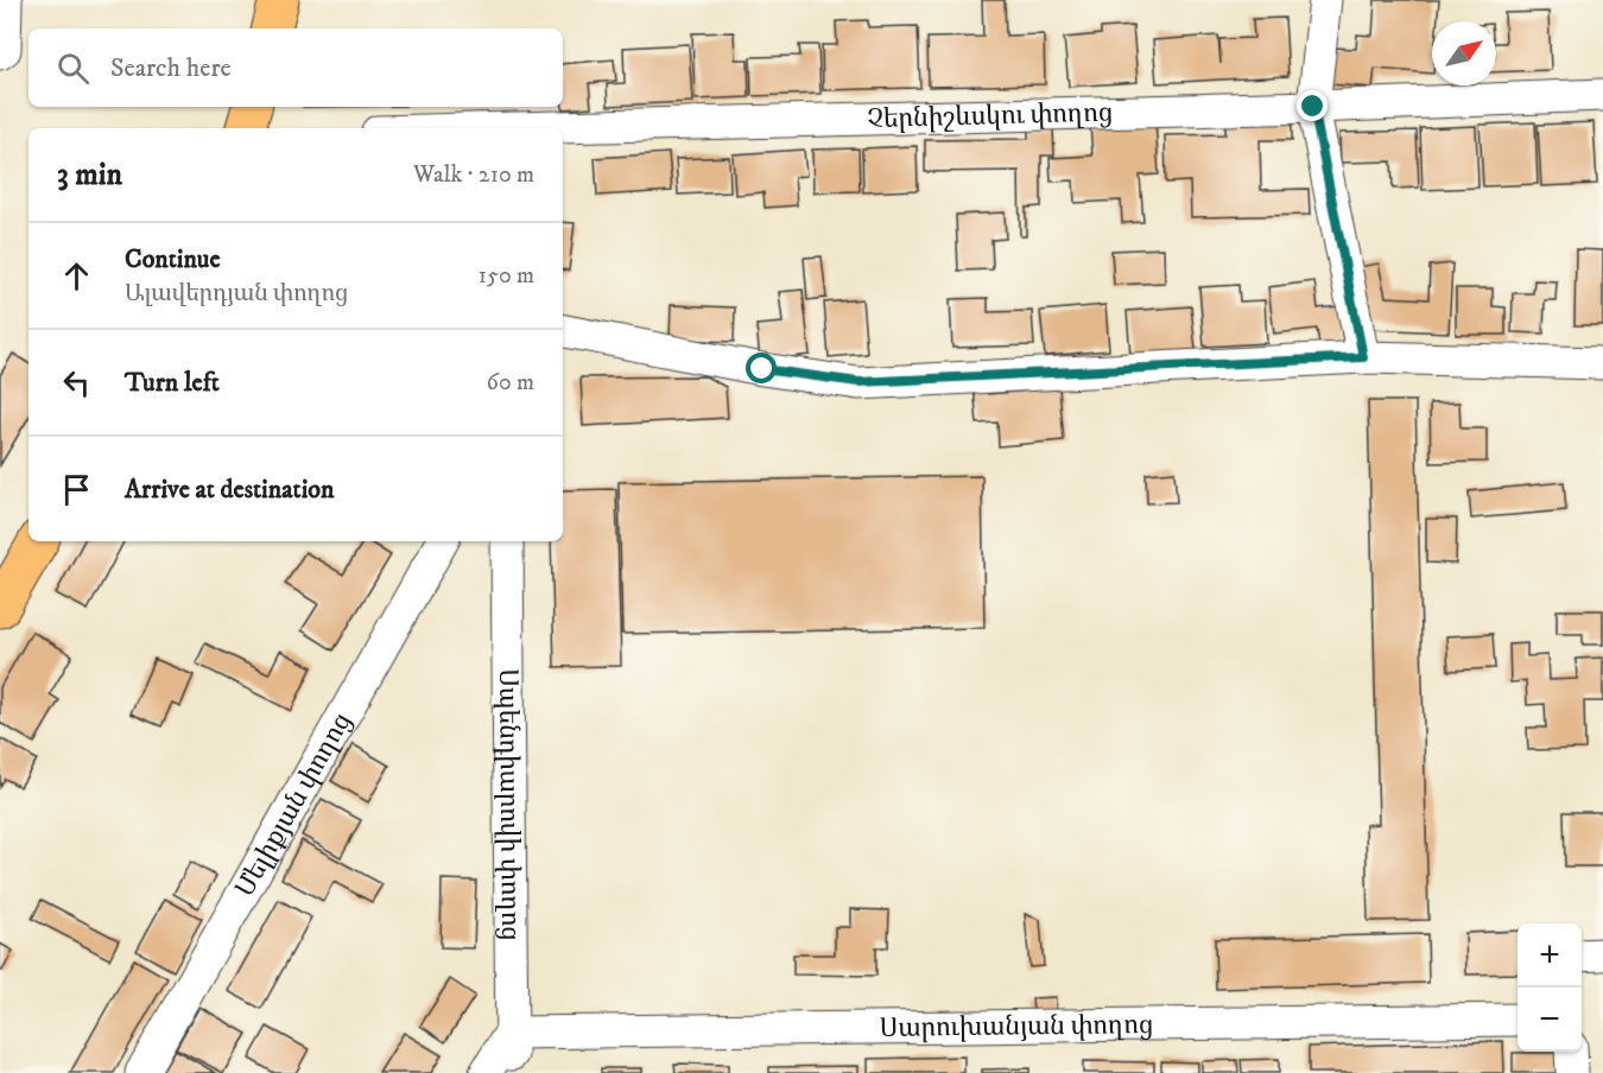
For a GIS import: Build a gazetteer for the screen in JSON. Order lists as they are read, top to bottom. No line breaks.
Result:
{"streets":{"street":["Չերնիշևսկու փողոց","Մելիքյան փողոց","Սպենդիարովի փողոց","Սարուխանյան փողոց"]},"crossings":[["Սպենդիարովի փողոց","Սարուխանյան փողոց"]],"north":"top right","page":{"search":"Search here","heading":["3 min","Walk · 210 m"],"list":[["Continue","Ալավերդյան փողոց","150 m"],["Turn left","60 m"],"Arrive at destination"],"map_buttons":["+","−"]}}
